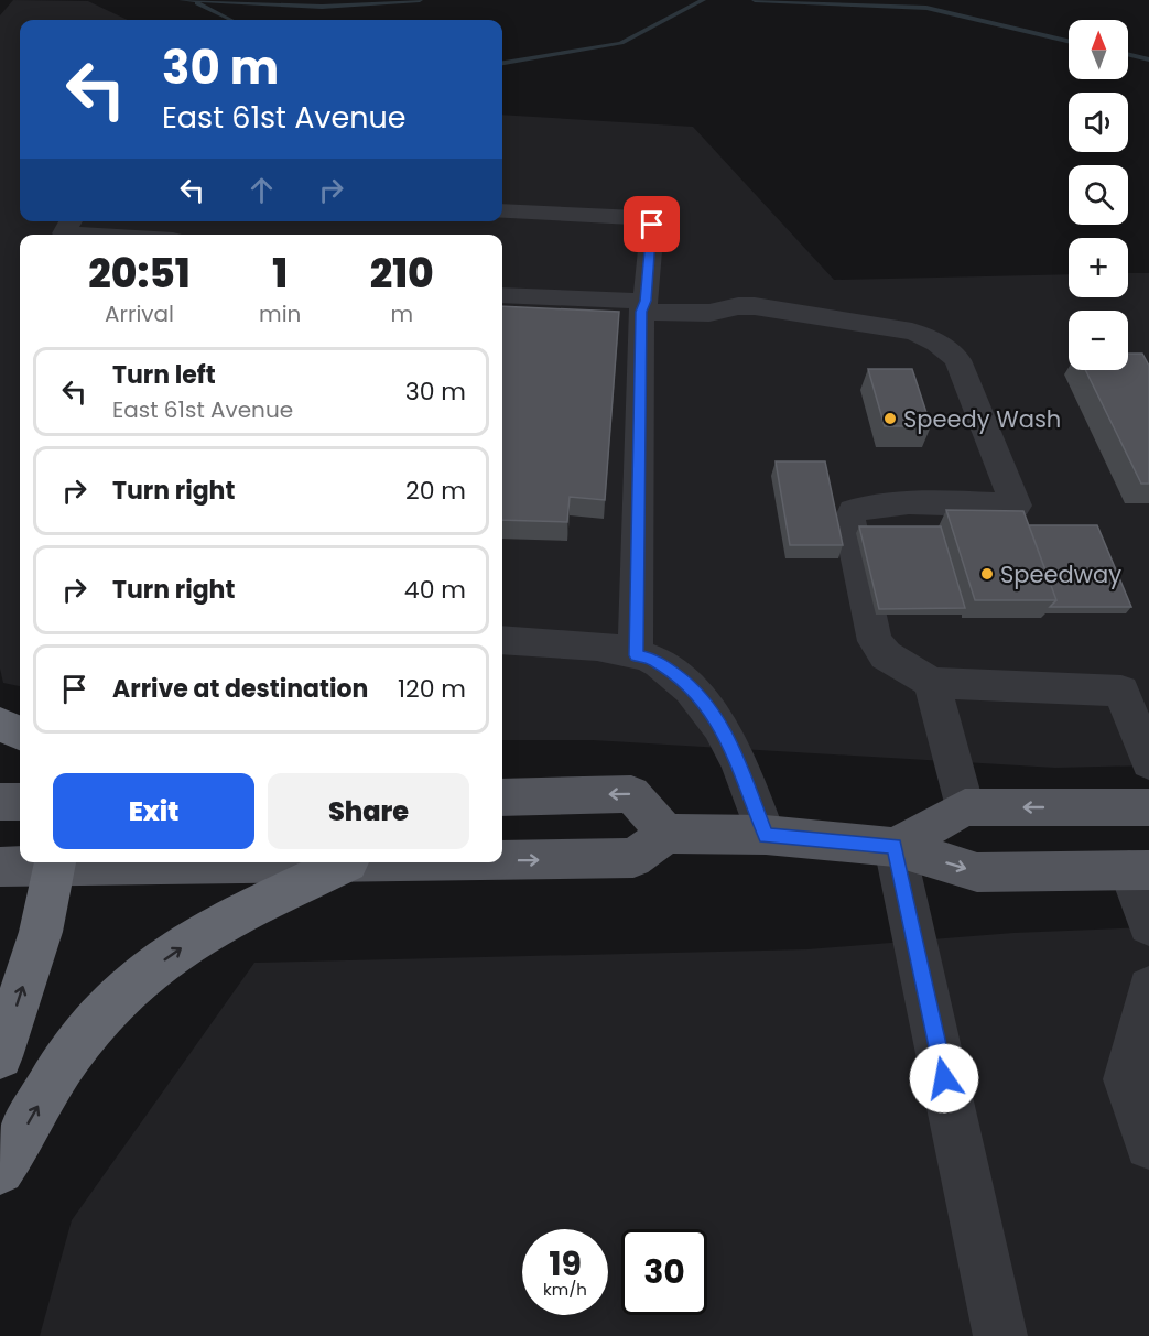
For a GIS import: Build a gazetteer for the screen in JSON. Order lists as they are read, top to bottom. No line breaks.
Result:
{"places":["Speedy Wash","Speedway"],"north":"top","page":{"map_buttons":["+","−"],"turn":["30 m","East 61st Avenue"],"eta":["20:51","Arrival","1","min","210","m"],"list":[{"name":"Turn left","note":"East 61st Avenue","value":"30 m"},{"name":"Turn right","value":"20 m"},{"name":"Turn right","value":"40 m"},{"name":"Arrive at destination","value":"120 m"}],"buttons":["Exit","Share"],"speed":"19 km/h","limit":"30"}}
